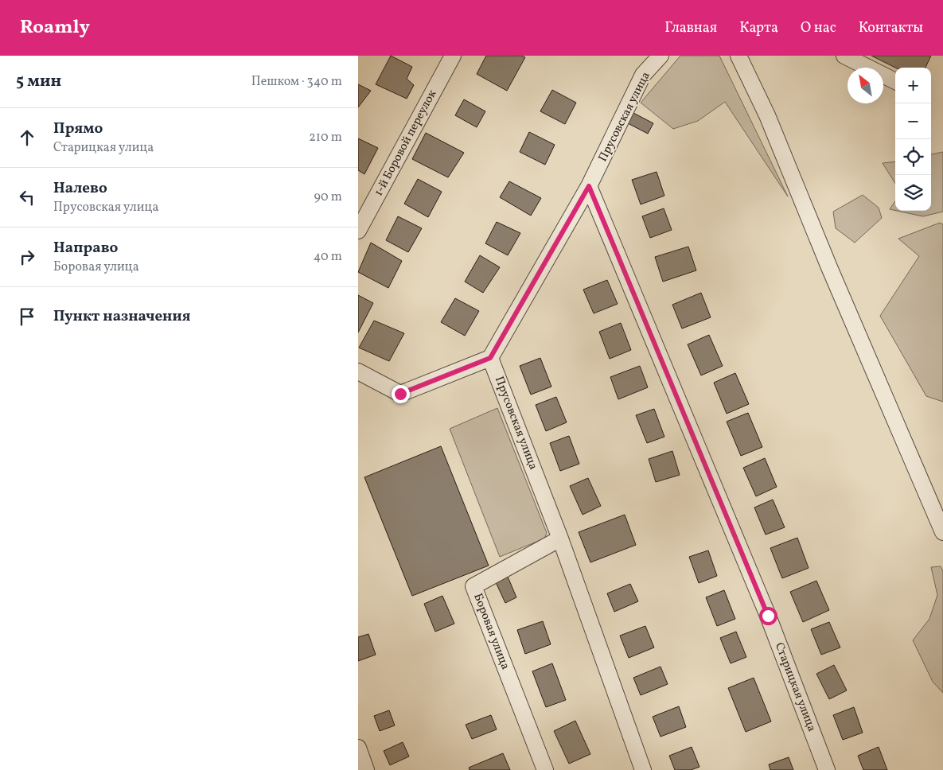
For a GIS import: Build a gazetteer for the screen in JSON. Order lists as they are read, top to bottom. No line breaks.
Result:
{"streets":{"street":["Прусовская улица","1-й Боровой переулок","Боровая улица","Старицкая улица"]},"crossings":[["Прусовская улица","Боровая улица"],["Прусовская улица","Старицкая улица"]],"north":"top left","page":{"header":"Roamly","nav":["Главная","Карта","О нас","Контакты"],"heading":["5 мин","Пешком · 340 m"],"map_buttons":["+","−"],"list":[["Прямо","Старицкая улица","210 m"],["Налево","Прусовская улица","90 m"],["Направо","Боровая улица","40 m"],"Пункт назначения"]}}
